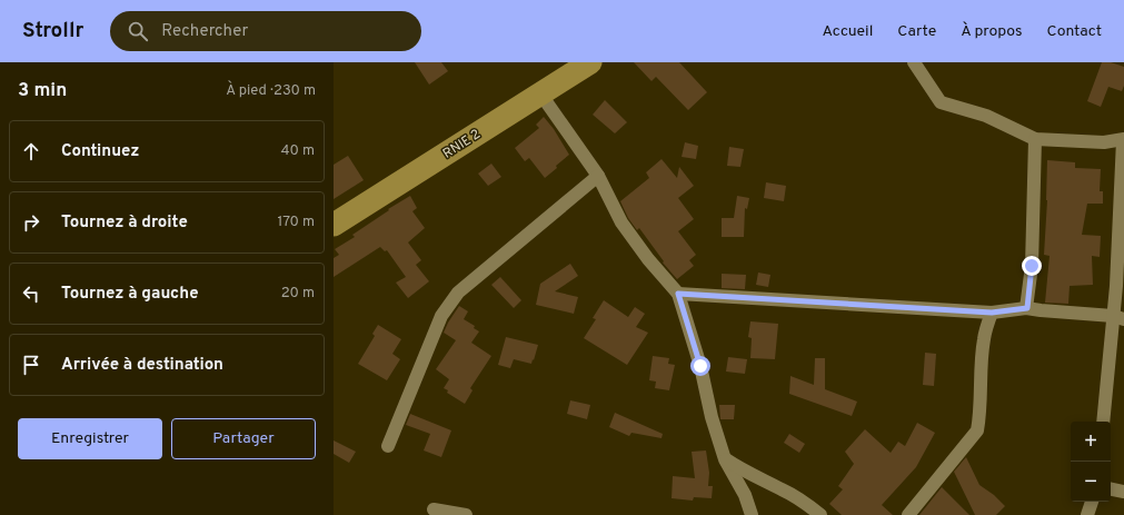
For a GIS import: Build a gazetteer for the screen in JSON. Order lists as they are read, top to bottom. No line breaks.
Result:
{"streets":{"highway":["RNIE 2"]},"page":{"header":"Strollr","search":"Rechercher","nav":["Accueil","Carte","À propos","Contact"],"heading":["3 min","À pied · 230 m"],"list":[["Continuez","40 m"],["Tournez à droite","170 m"],["Tournez à gauche","20 m"],"Arrivée à destination"],"buttons":["Enregistrer","Partager"],"map_buttons":["+","−"]}}
